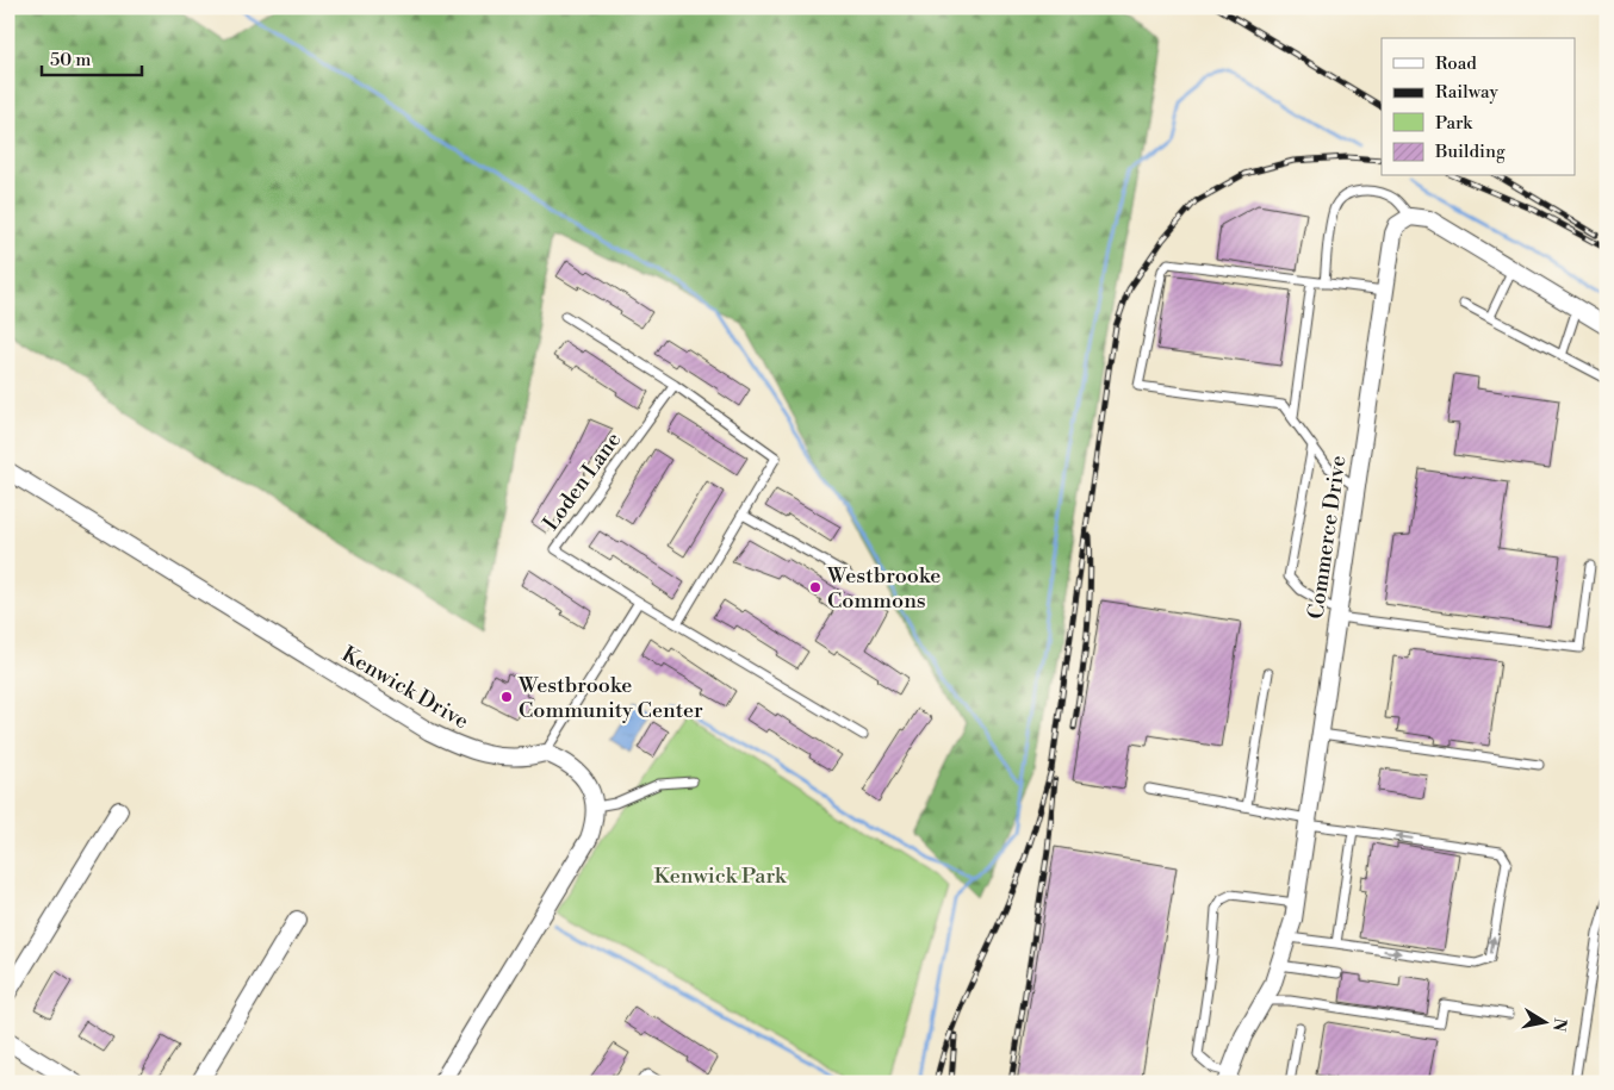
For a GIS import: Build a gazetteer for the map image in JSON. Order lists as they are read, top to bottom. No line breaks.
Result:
{"streets":{"street":["Commerce Drive","Kenwick Drive"],"lane":["Loden Lane"]},"parks":["Kenwick Park"],"places":["Westbrooke Commons","Westbrooke Community Center"],"legend":["Road","Railway","Park","Building"],"scale_bar":"50 m","north":"right"}
